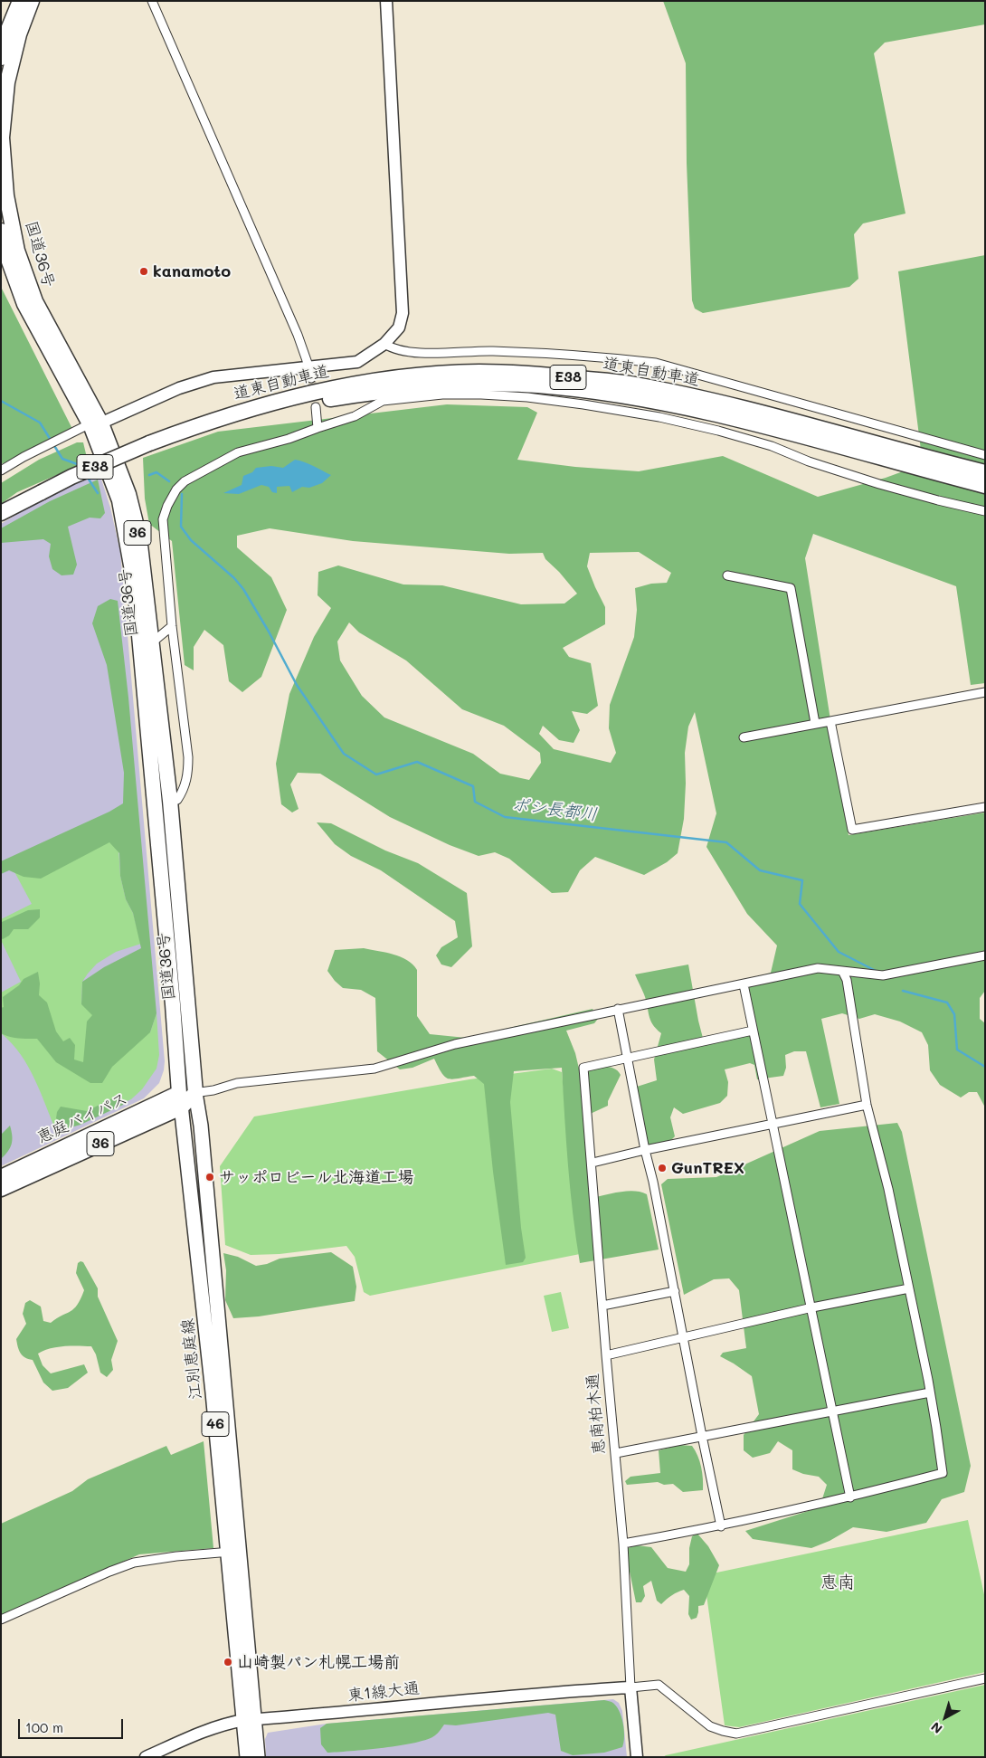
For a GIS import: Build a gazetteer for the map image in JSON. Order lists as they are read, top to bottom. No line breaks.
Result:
{"streets":{"highway":["国道36号","道東自動車道","E38","36","恵庭バイパス"],"main road":["江別恵庭線","46"],"street":["恵南柏木通","東1線大通"]},"crossings":[["国道36号","恵庭バイパス"],["国道36号","江別恵庭線"],["恵庭バイパス","江別恵庭線"],["江別恵庭線","東1線大通"],["恵南柏木通","東1線大通"]],"districts":["恵南"],"water":["ポシ長都川"],"places":["kanamoto","GunTREX","サッポロビール北海道工場","山崎製パン札幌工場前"],"scale_bar":"100 m","north":"bottom left"}
